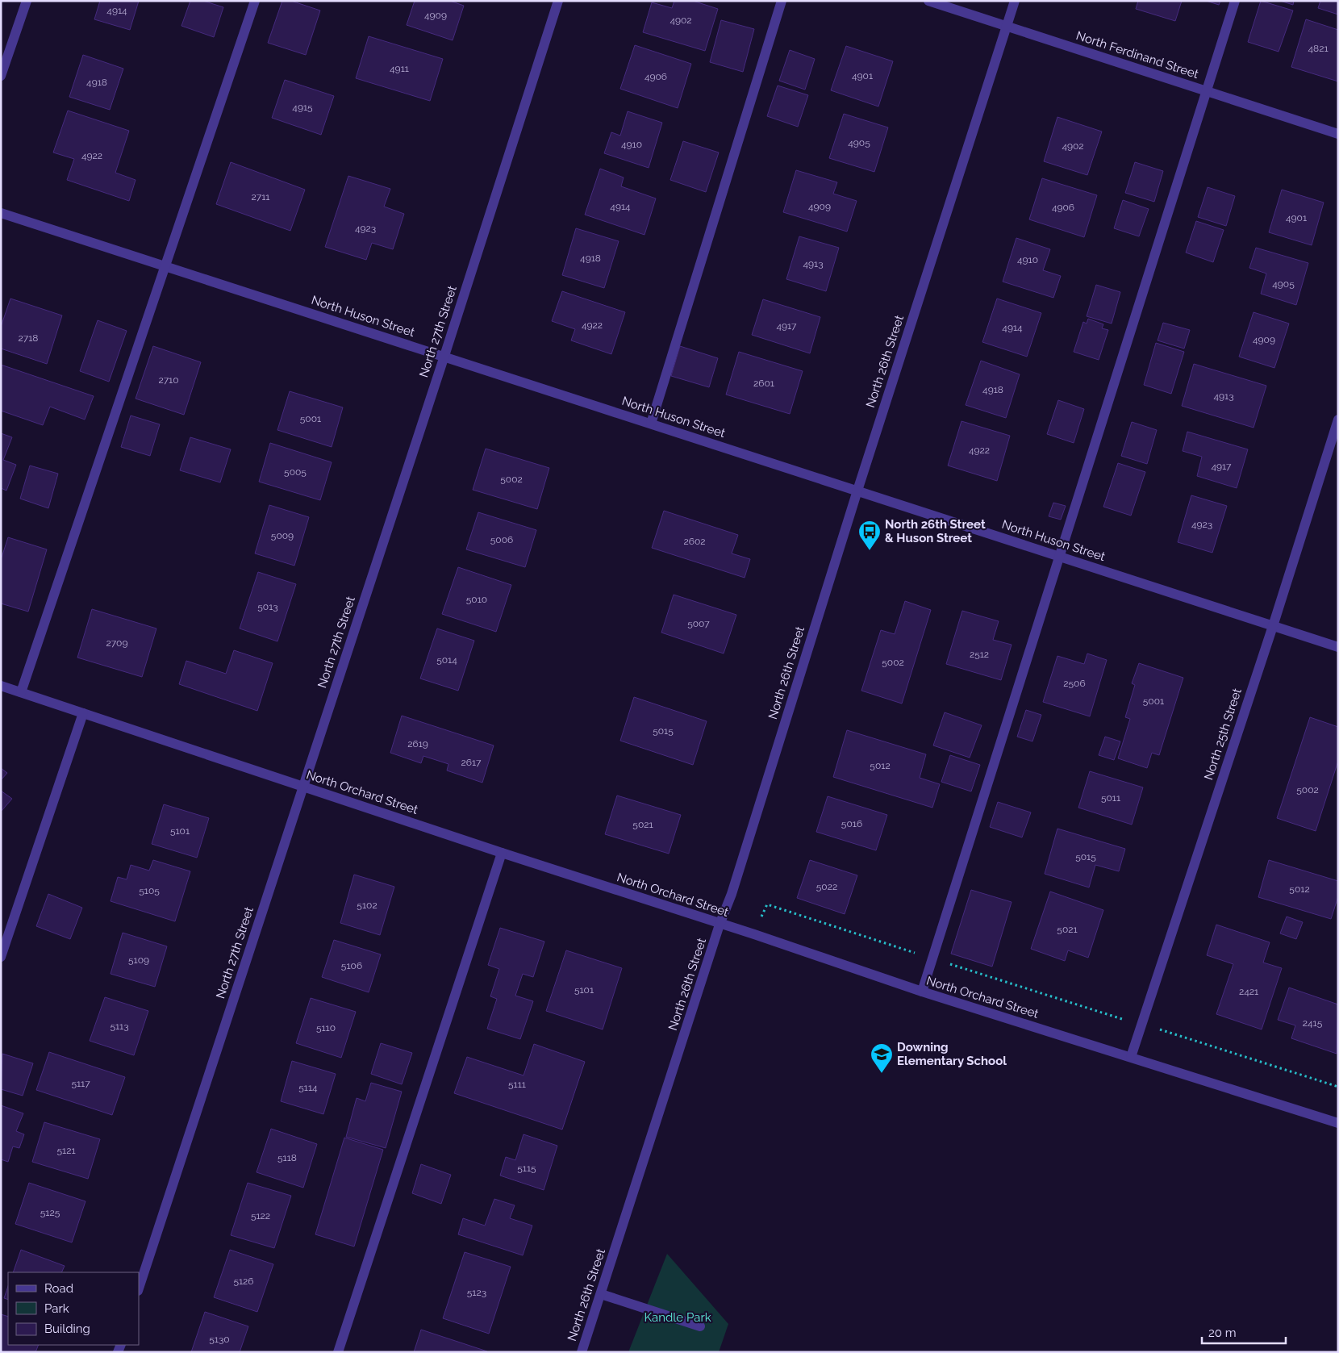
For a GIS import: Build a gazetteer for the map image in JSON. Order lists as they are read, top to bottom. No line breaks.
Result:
{"streets":{"street":["North Ferdinand Street","North Huson Street","North 27th Street","North 26th Street","North 25th Street","North Orchard Street"]},"crossings":[["North Ferdinand Street","North 26th Street"],["North Huson Street","North 27th Street"],["North Huson Street","North 26th Street"],["North Huson Street","North 25th Street"],["North 27th Street","North Orchard Street"],["North 26th Street","North Orchard Street"],["North 25th Street","North Orchard Street"]],"parks":["Kandle Park"],"places":{"bus stop":["North 26th Street & Huson Street"],"school or university":["Downing Elementary School"]},"house_numbers":["4914","4909","4902","4821","4911","4901","4906","4918","4915","4905","4910","4902","4922","2711","4914","4909","4906","4901","4923","4918","4910","4913","4905","4922","4917","4914","2718","4909","2710","2601","4918","4913","5001","4922","4917","5005","5002","4923","5009","5006","2602","5010","5013","5007","2709","2512","5014","5002","2506","5001","5015","2619","2617","5012","5002","5011","5016","5021","5101","5015","5022","5012","5105","5102","5021","5109","5106","5101","2421","2415","5113","5110","5117","5111","5114","5121","5118","5115","5125","5122","5126","5123","5130"],"legend":["Road","Park","Building"],"scale_bar":"20 m"}
